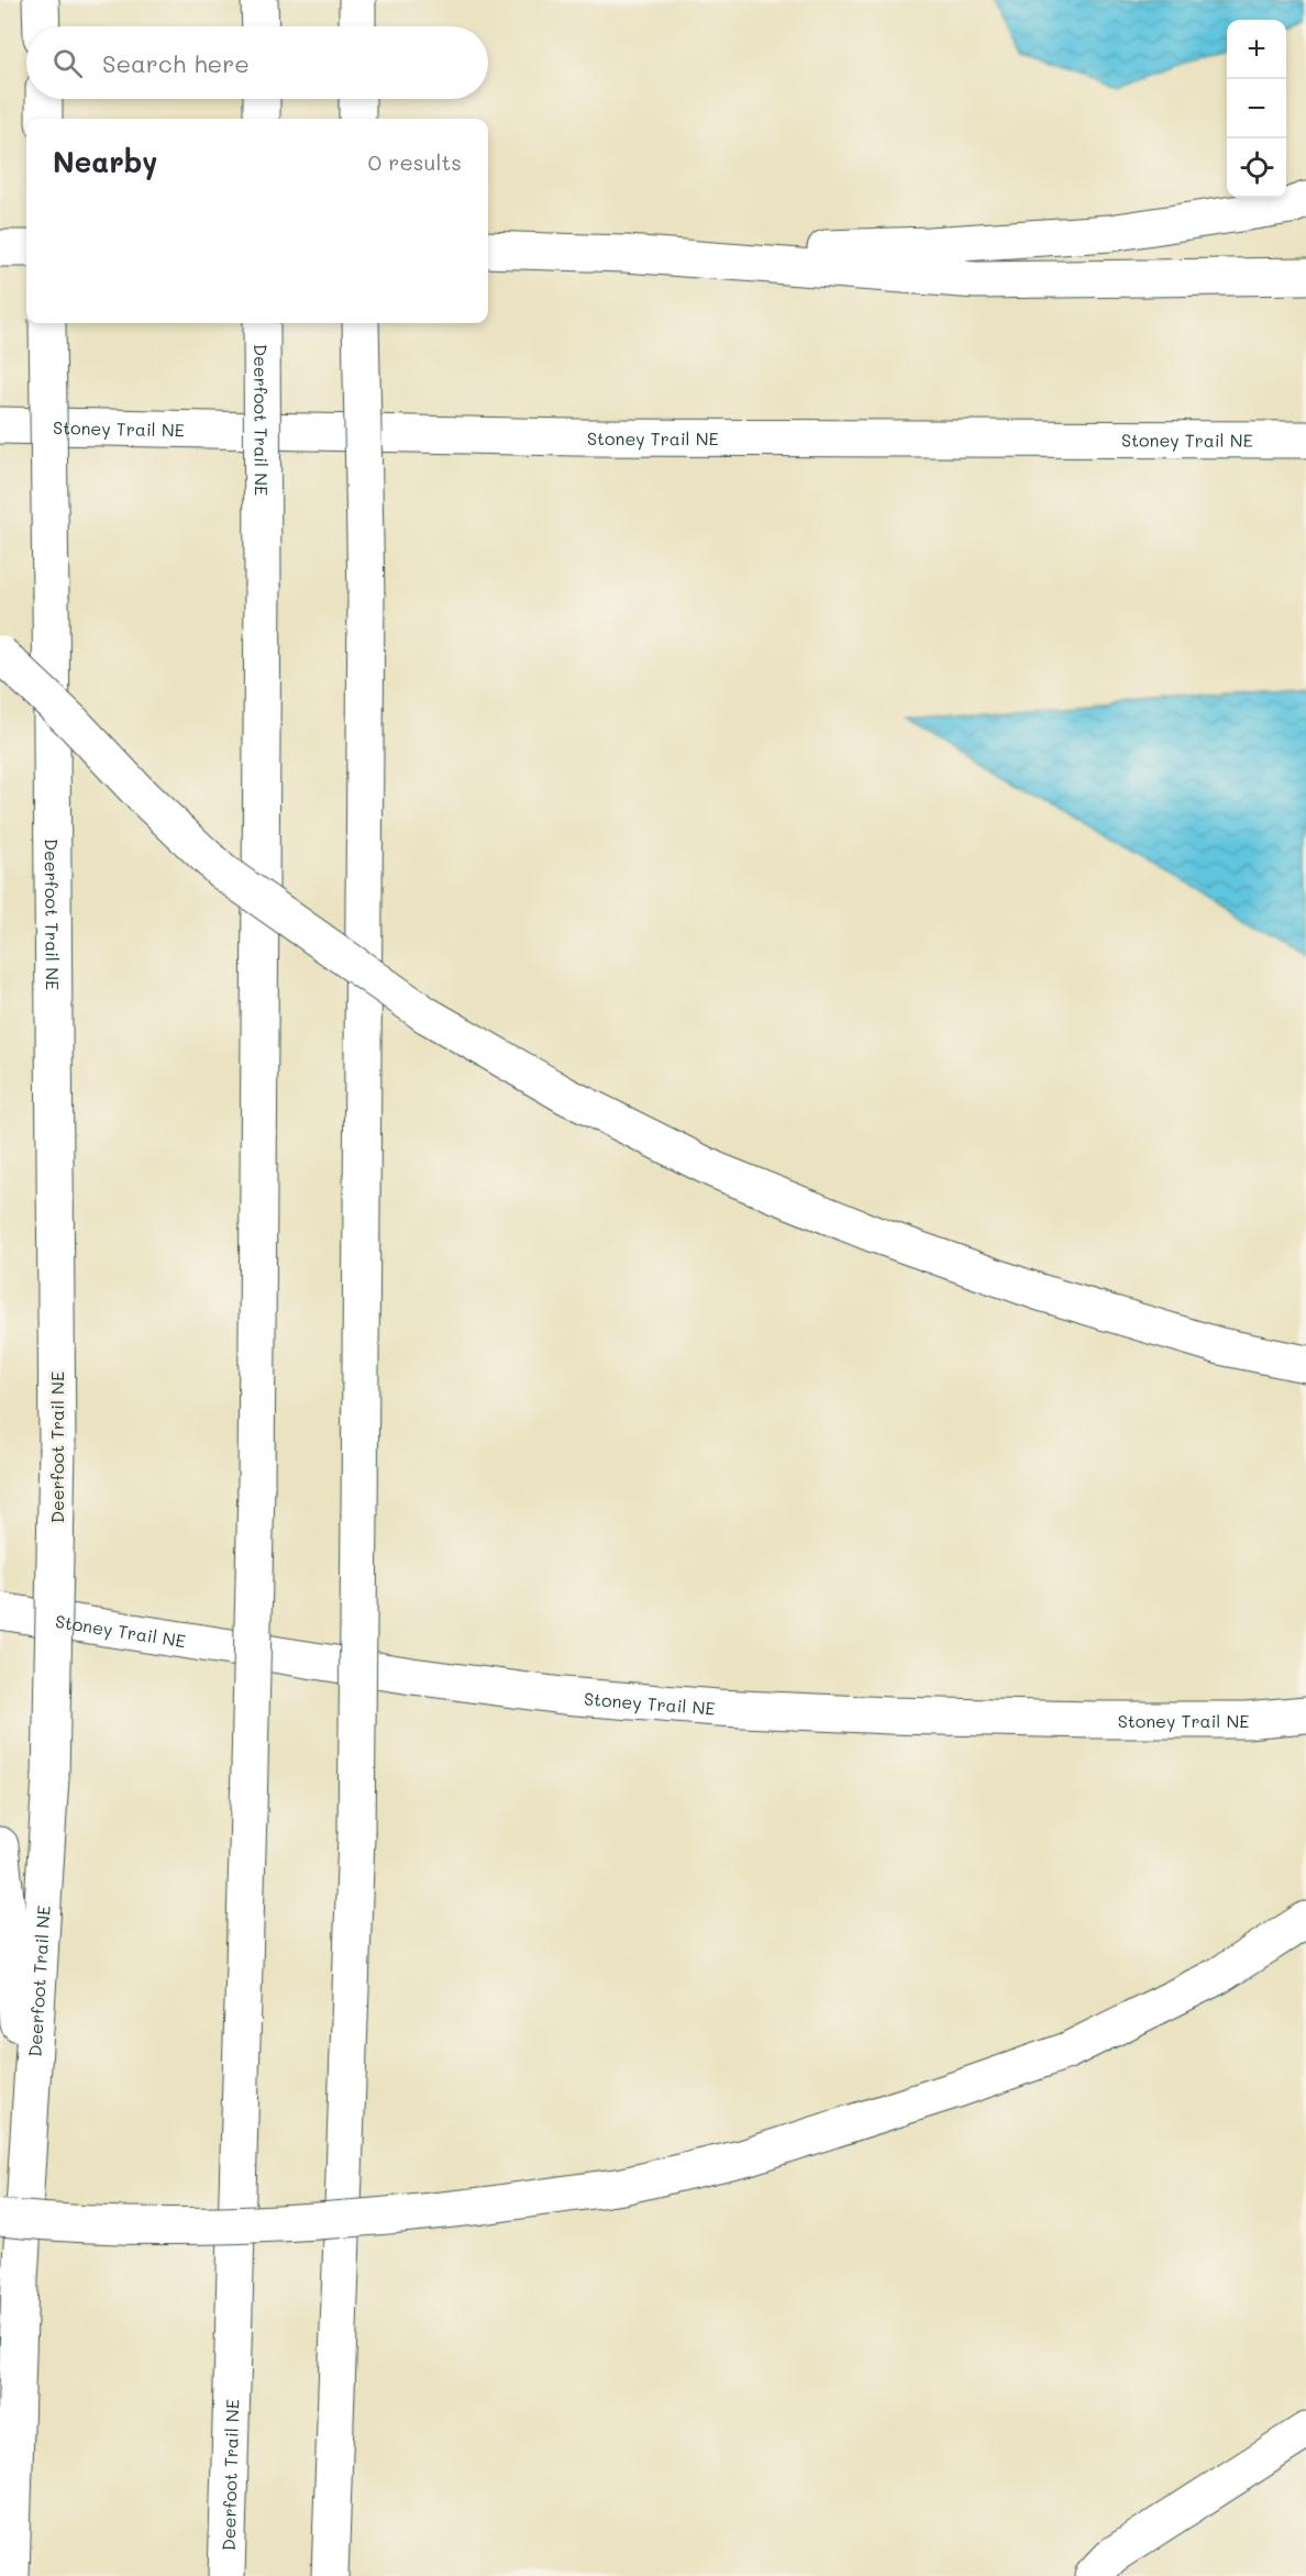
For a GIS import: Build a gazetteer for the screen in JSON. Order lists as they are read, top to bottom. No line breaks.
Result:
{"streets":{"highway":["Deerfoot Trail NE","Stoney Trail NE"]},"page":{"map_buttons":["+","−"],"search":"Search here","heading":["Nearby","0 results"]}}
